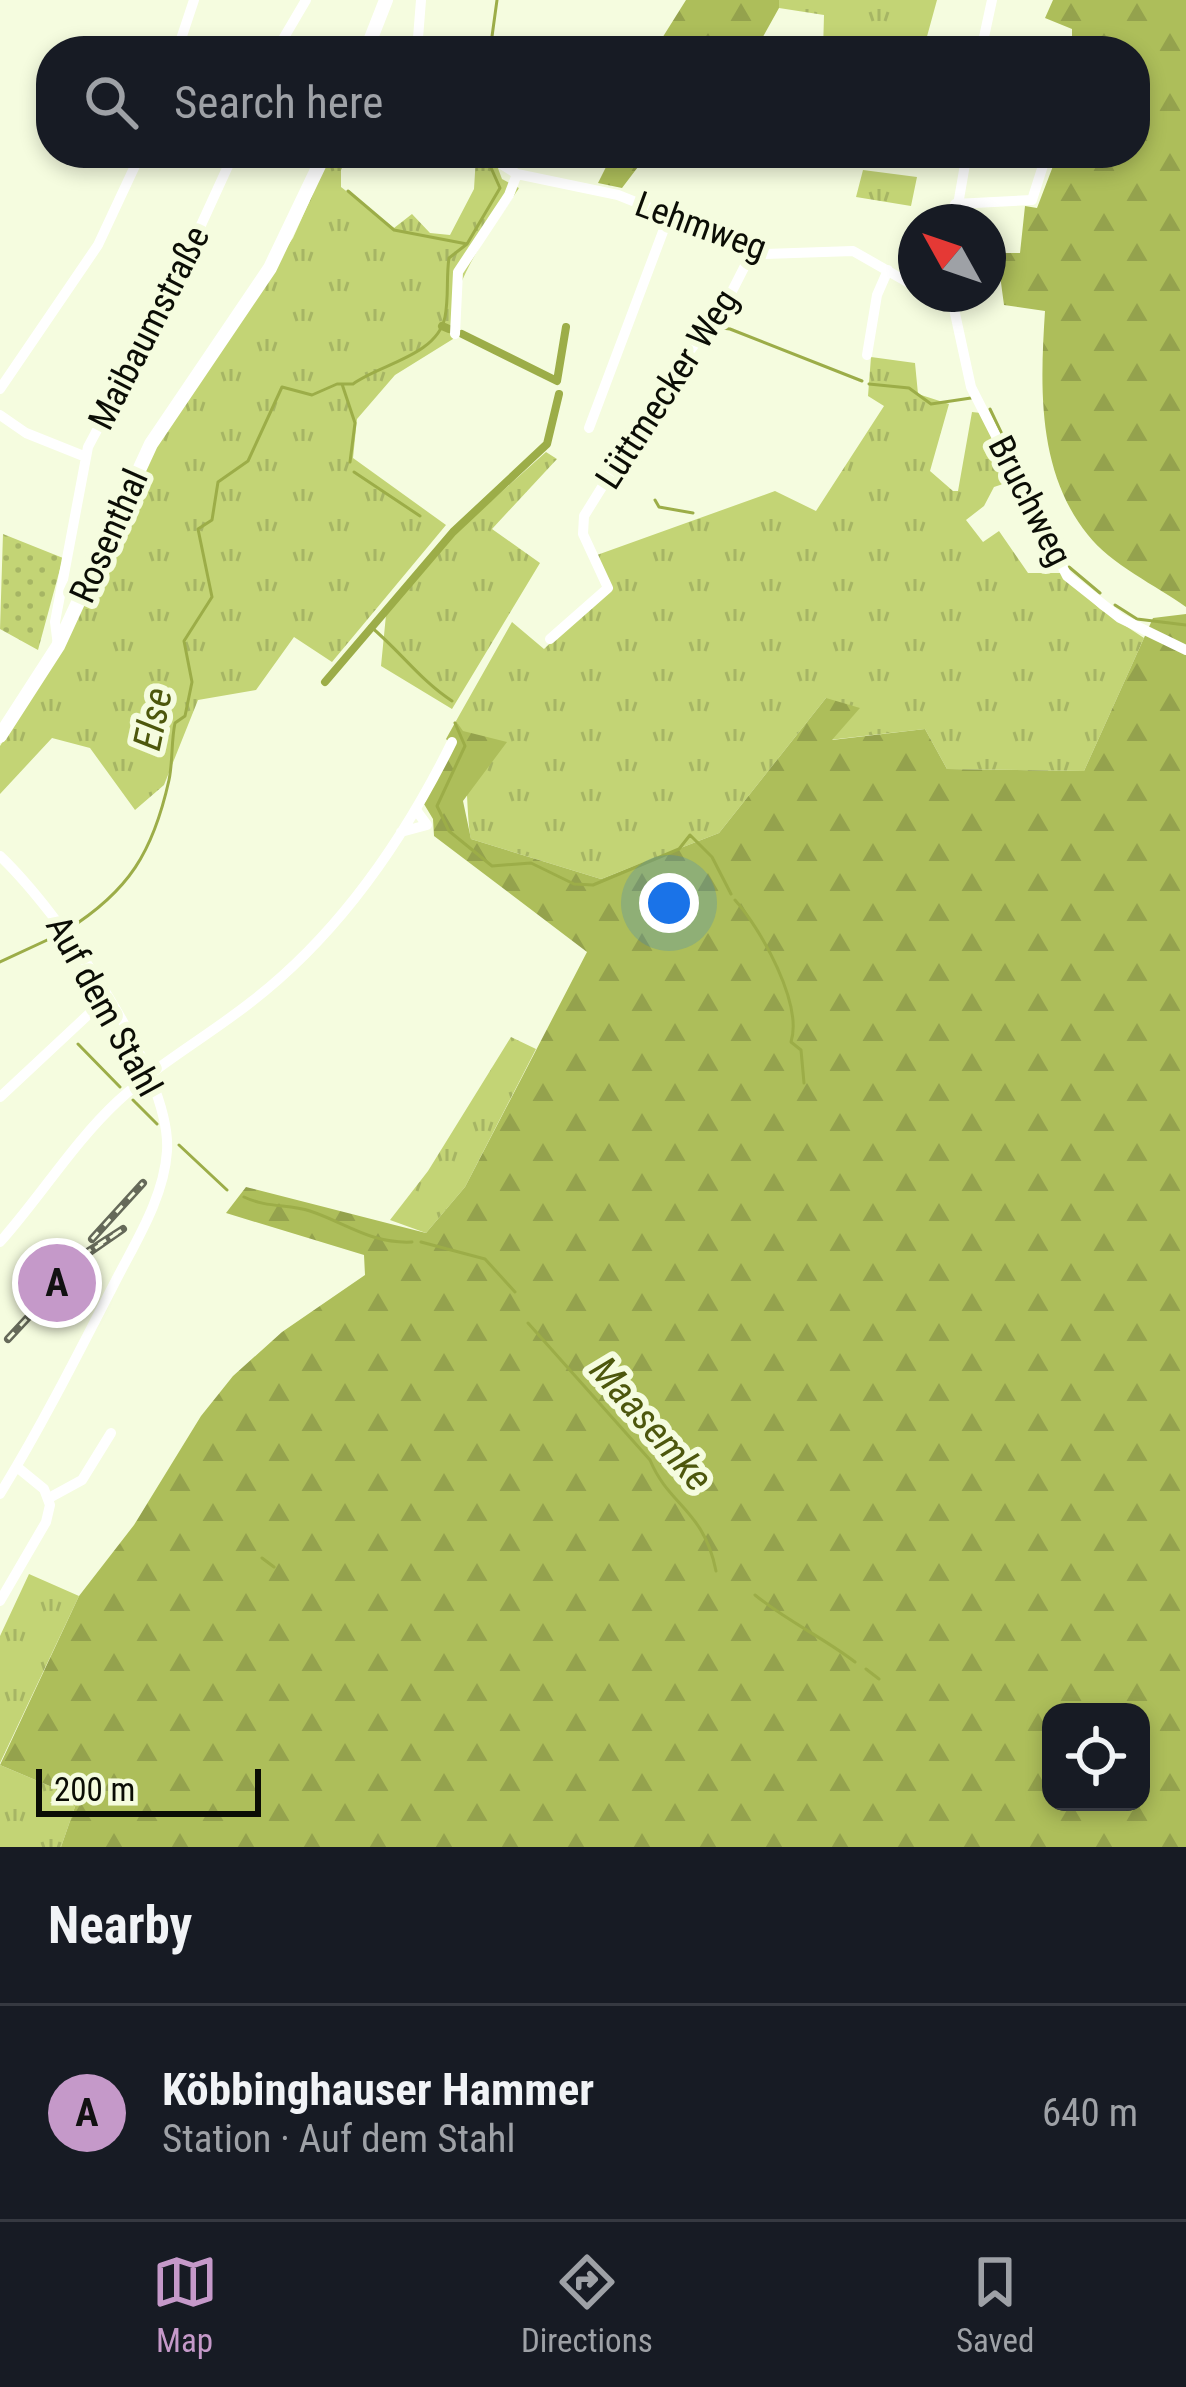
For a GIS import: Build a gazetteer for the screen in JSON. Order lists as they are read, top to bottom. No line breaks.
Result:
{"streets":{"main road":["Rosenthal"],"street":["Lehmweg","Maibaumstraße","Lüttmecker Weg","Bruchweg","Auf dem Stahl"]},"crossings":[["Lehmweg","Lüttmecker Weg"],["Maibaumstraße","Rosenthal"]],"water":["Else","Maasemke"],"scale_bar":"200 m","north":"top left","page":{"search":"Search here","pins":"A","scale":"200 m","heading":"Nearby","list":[{"mark":"A","name":"Köbbinghauser Hammer","note":"Station · Auf dem Stahl","value":"640 m"}],"nav":["Map","Directions","Saved"]}}
